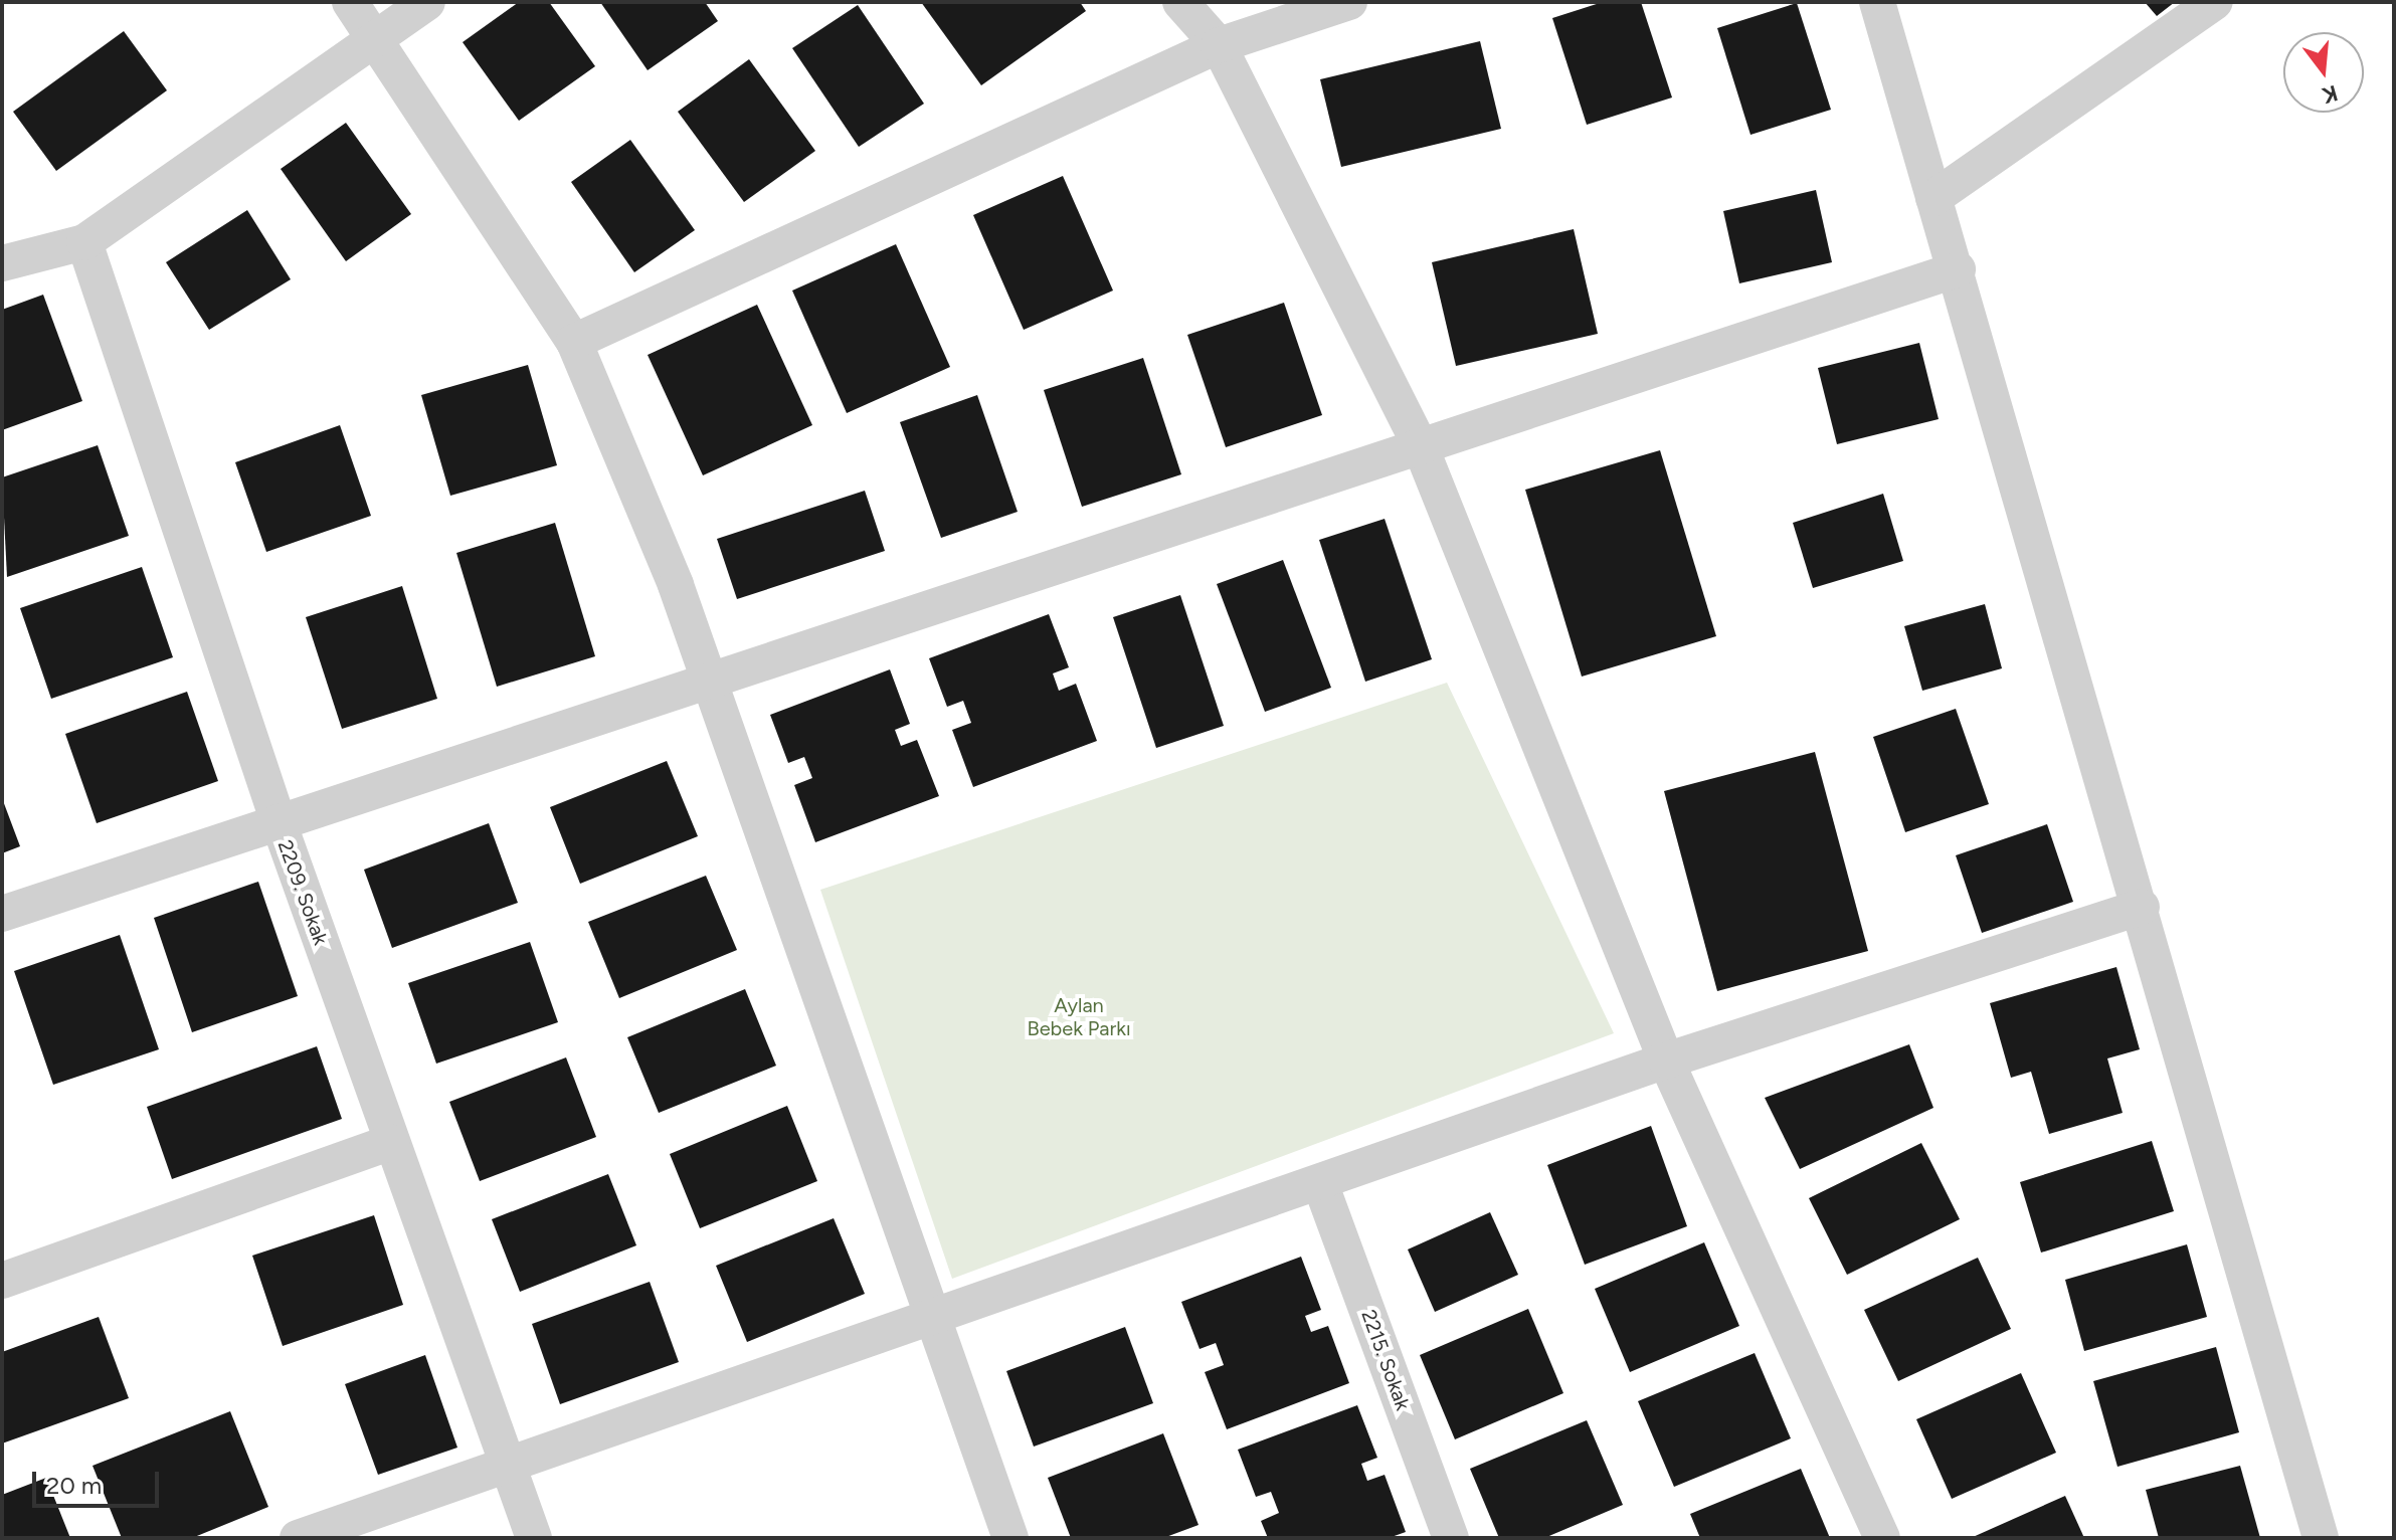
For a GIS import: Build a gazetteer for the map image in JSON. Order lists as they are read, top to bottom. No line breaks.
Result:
{"streets":{"street":["2209. Sokak","2215. Sokak"]},"parks":["Aylan Bebek Parkı"],"scale_bar":"20 m","north":"bottom"}
